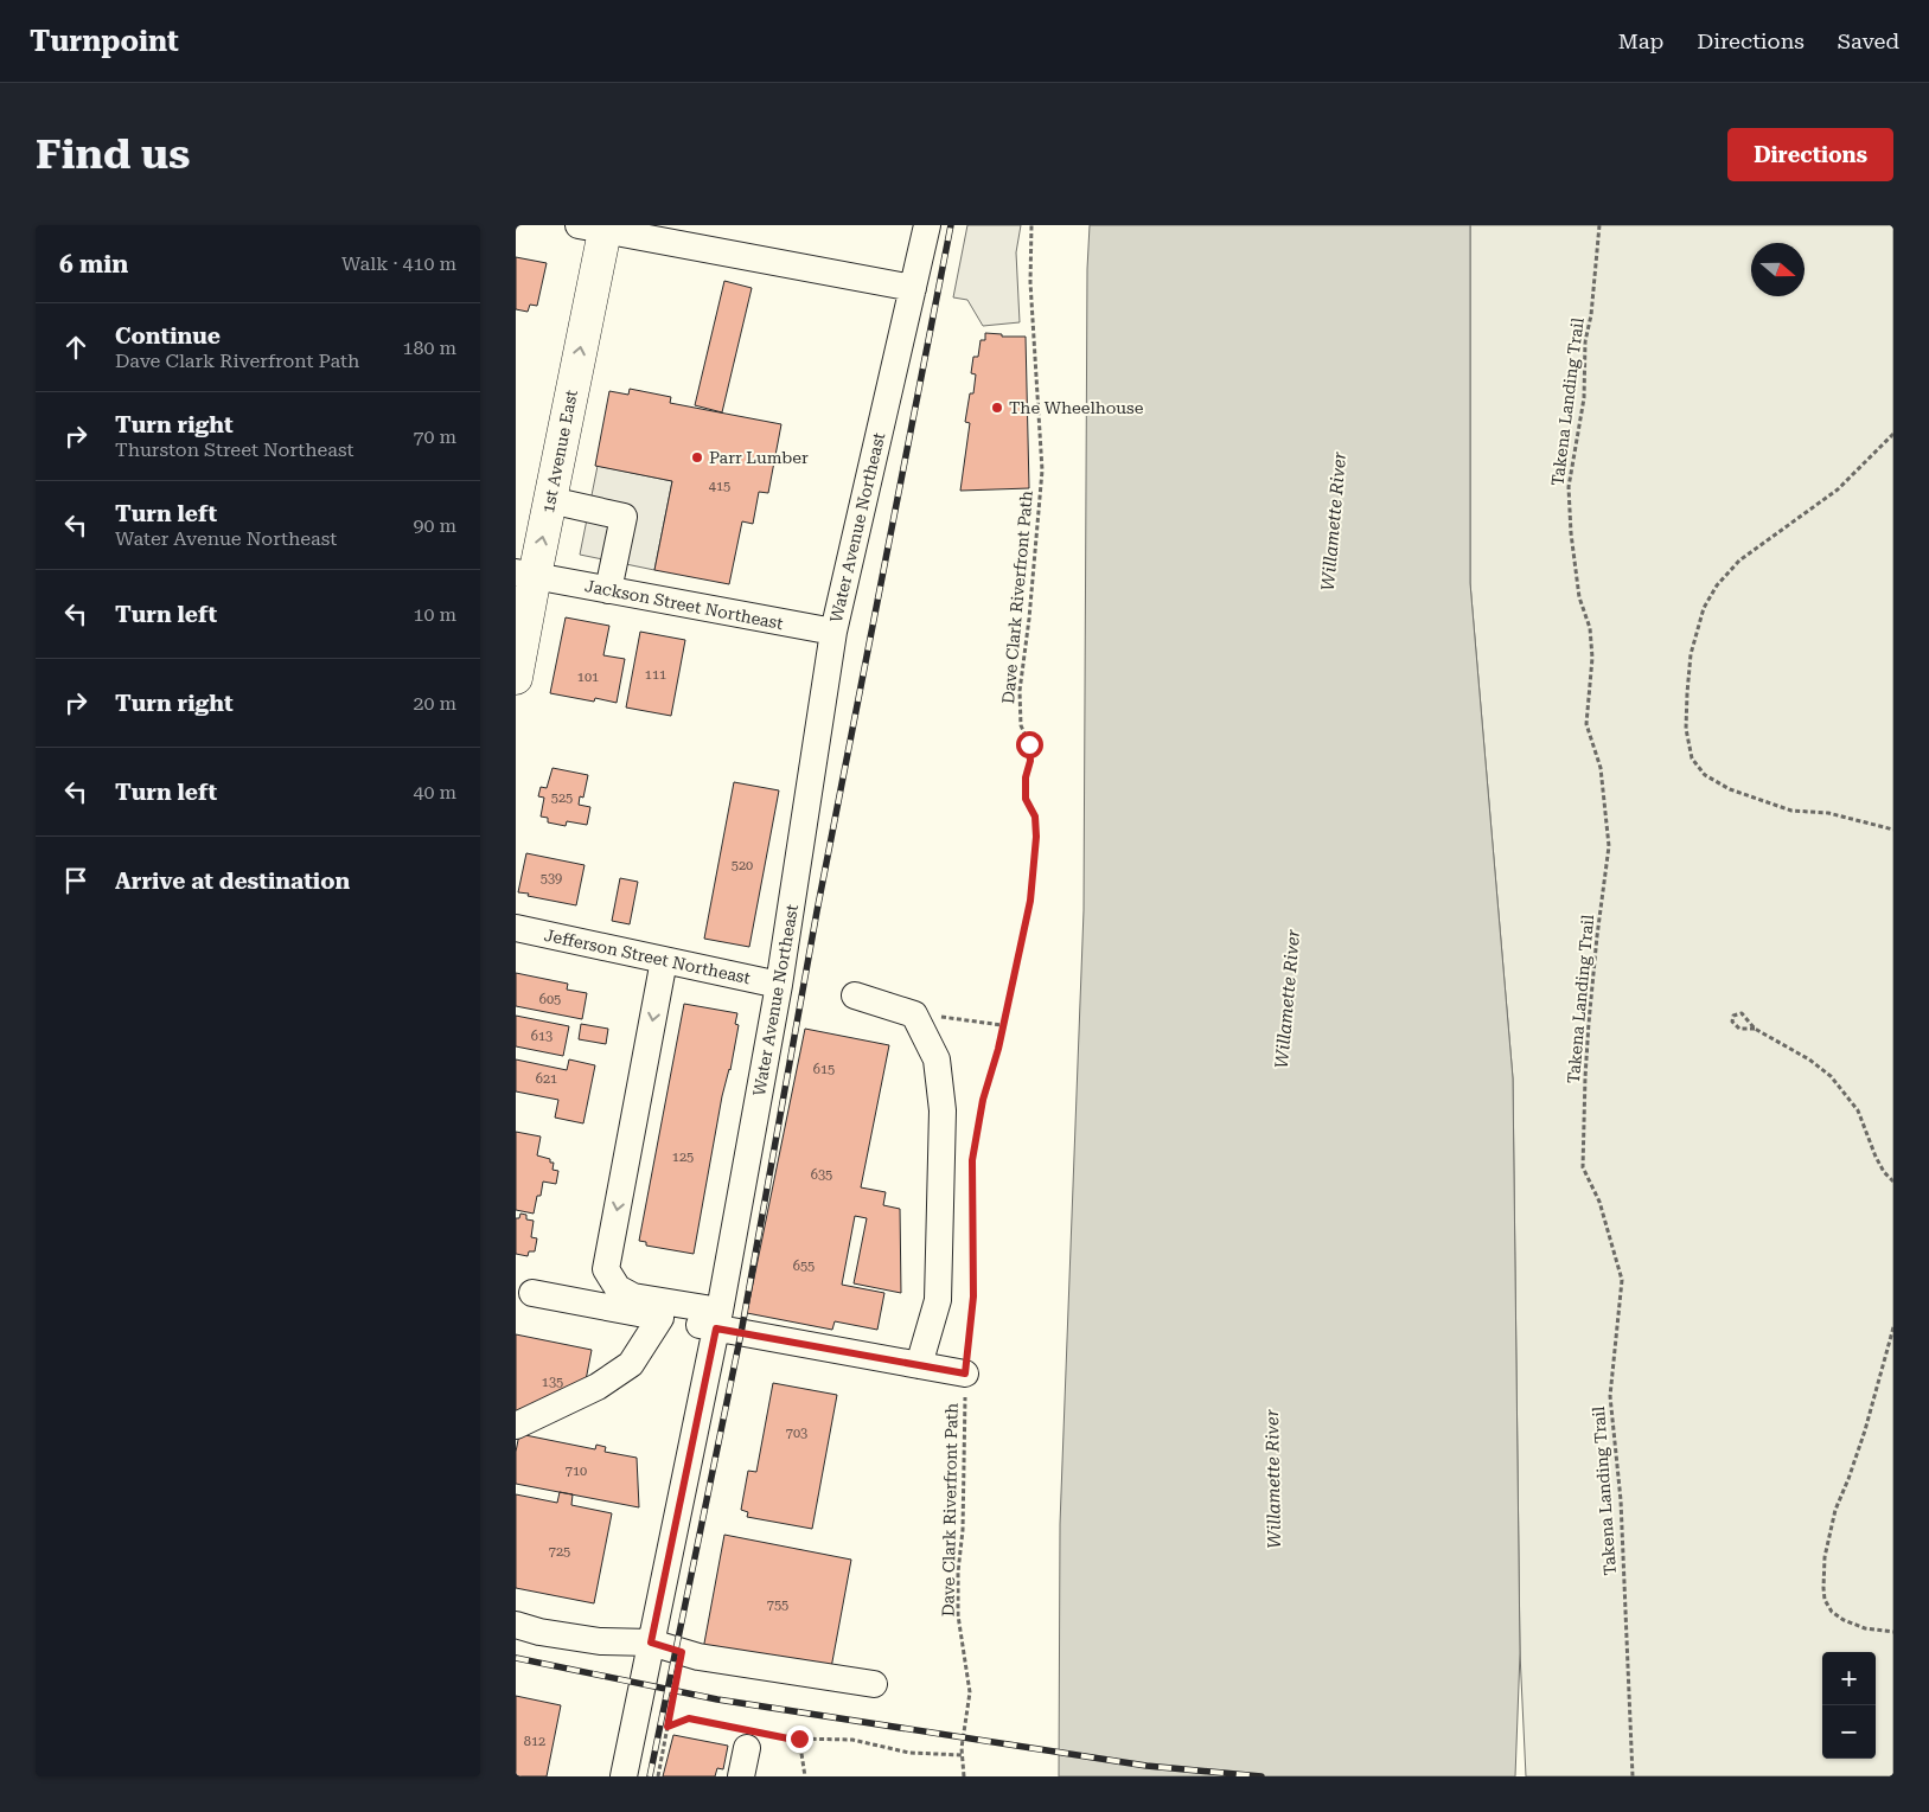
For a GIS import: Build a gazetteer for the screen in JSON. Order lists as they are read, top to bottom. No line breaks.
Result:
{"streets":{"main road":["1st Avenue East"],"street":["Water Avenue Northeast","Jackson Street Northeast","Jefferson Street Northeast"],"path":["Takena Landing Trail","Dave Clark Riverfront Path"]},"crossings":[["1st Avenue East","Jackson Street Northeast"],["Water Avenue Northeast","Jackson Street Northeast"],["Water Avenue Northeast","Jefferson Street Northeast"]],"one_way":["1st Avenue East"],"water":["Willamette River"],"places":["The Wheelhouse","Parr Lumber"],"house_numbers":["415","111","101","525","520","539","605","613","615","621","125","635","655","135","703","710","725","755","812"],"north":"right","page":{"header":"Turnpoint","nav":["Map","Directions","Saved"],"buttons":"Directions","title":"Find us","heading":["6 min","Walk · 410 m"],"list":[["Continue","Dave Clark Riverfront Path","180 m"],["Turn right","Thurston Street Northeast","70 m"],["Turn left","Water Avenue Northeast","90 m"],["Turn left","10 m"],["Turn right","20 m"],["Turn left","40 m"],"Arrive at destination"],"map_buttons":["+","−"]}}
